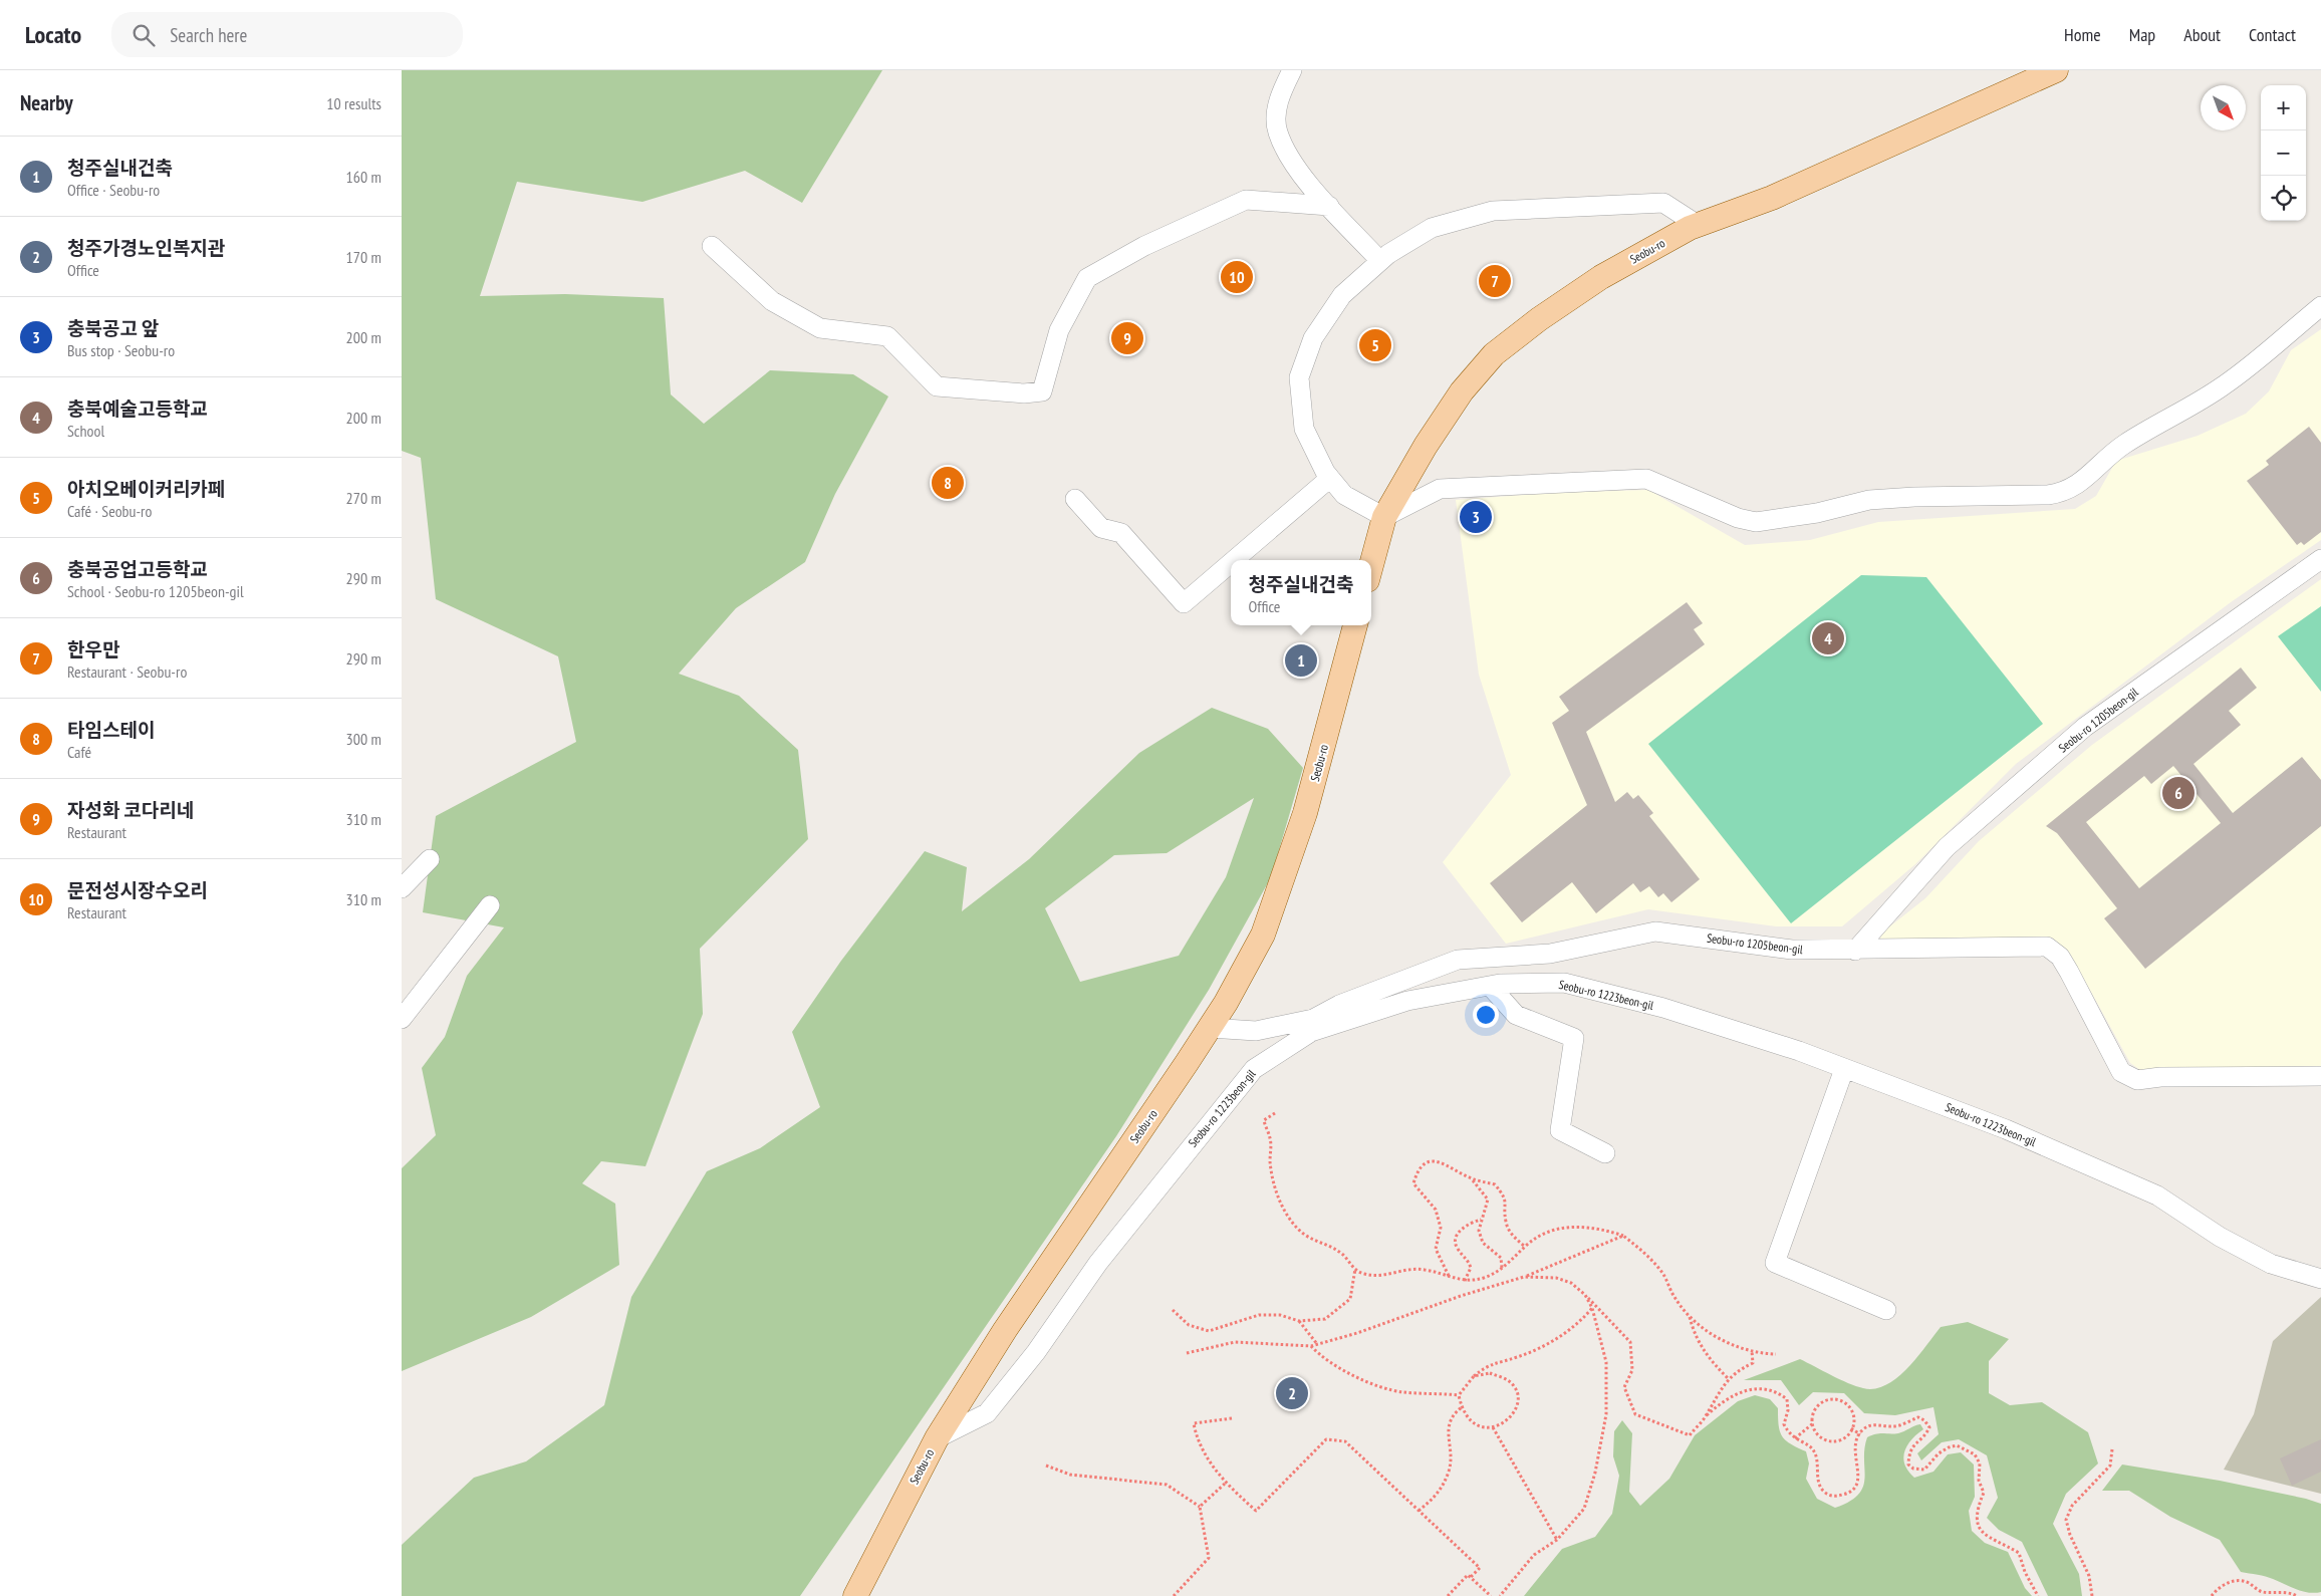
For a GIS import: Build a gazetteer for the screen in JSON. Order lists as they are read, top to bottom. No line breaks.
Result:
{"streets":{"main road":["Seobu-ro"],"street":["Seobu-ro 1205beon-gil","Seobu-ro 1223beon-gil"]},"crossings":[["Seobu-ro","Seobu-ro 1205beon-gil"],["Seobu-ro","Seobu-ro 1223beon-gil"]],"north":"bottom right","page":{"header":"Locato","search":"Search here","nav":["Home","Map","About","Contact"],"heading":["Nearby","10 results"],"map_buttons":["+","−"],"list":[{"mark":"1","name":"청주실내건축","note":"Office · Seobu-ro","value":"160 m"},{"mark":"2","name":"청주가경노인복지관","note":"Office","value":"170 m"},{"mark":"3","name":"충북공고 앞","note":"Bus stop · Seobu-ro","value":"200 m"},{"mark":"4","name":"충북예술고등학교","note":"School","value":"200 m"},{"mark":"5","name":"아치오베이커리카페","note":"Café · Seobu-ro","value":"270 m"},{"mark":"6","name":"충북공업고등학교","note":"School · Seobu-ro 1205beon-gil","value":"290 m"},{"mark":"7","name":"한우만","note":"Restaurant · Seobu-ro","value":"290 m"},{"mark":"8","name":"타임스테이","note":"Café","value":"300 m"},{"mark":"9","name":"자성화 코다리네","note":"Restaurant","value":"310 m"},{"mark":"10","name":"문전성시장수오리","note":"Restaurant","value":"310 m"}],"pins":["10","7","9","5","8","3","4","1","6","2"],"popup":["청주실내건축","Office"]}}
